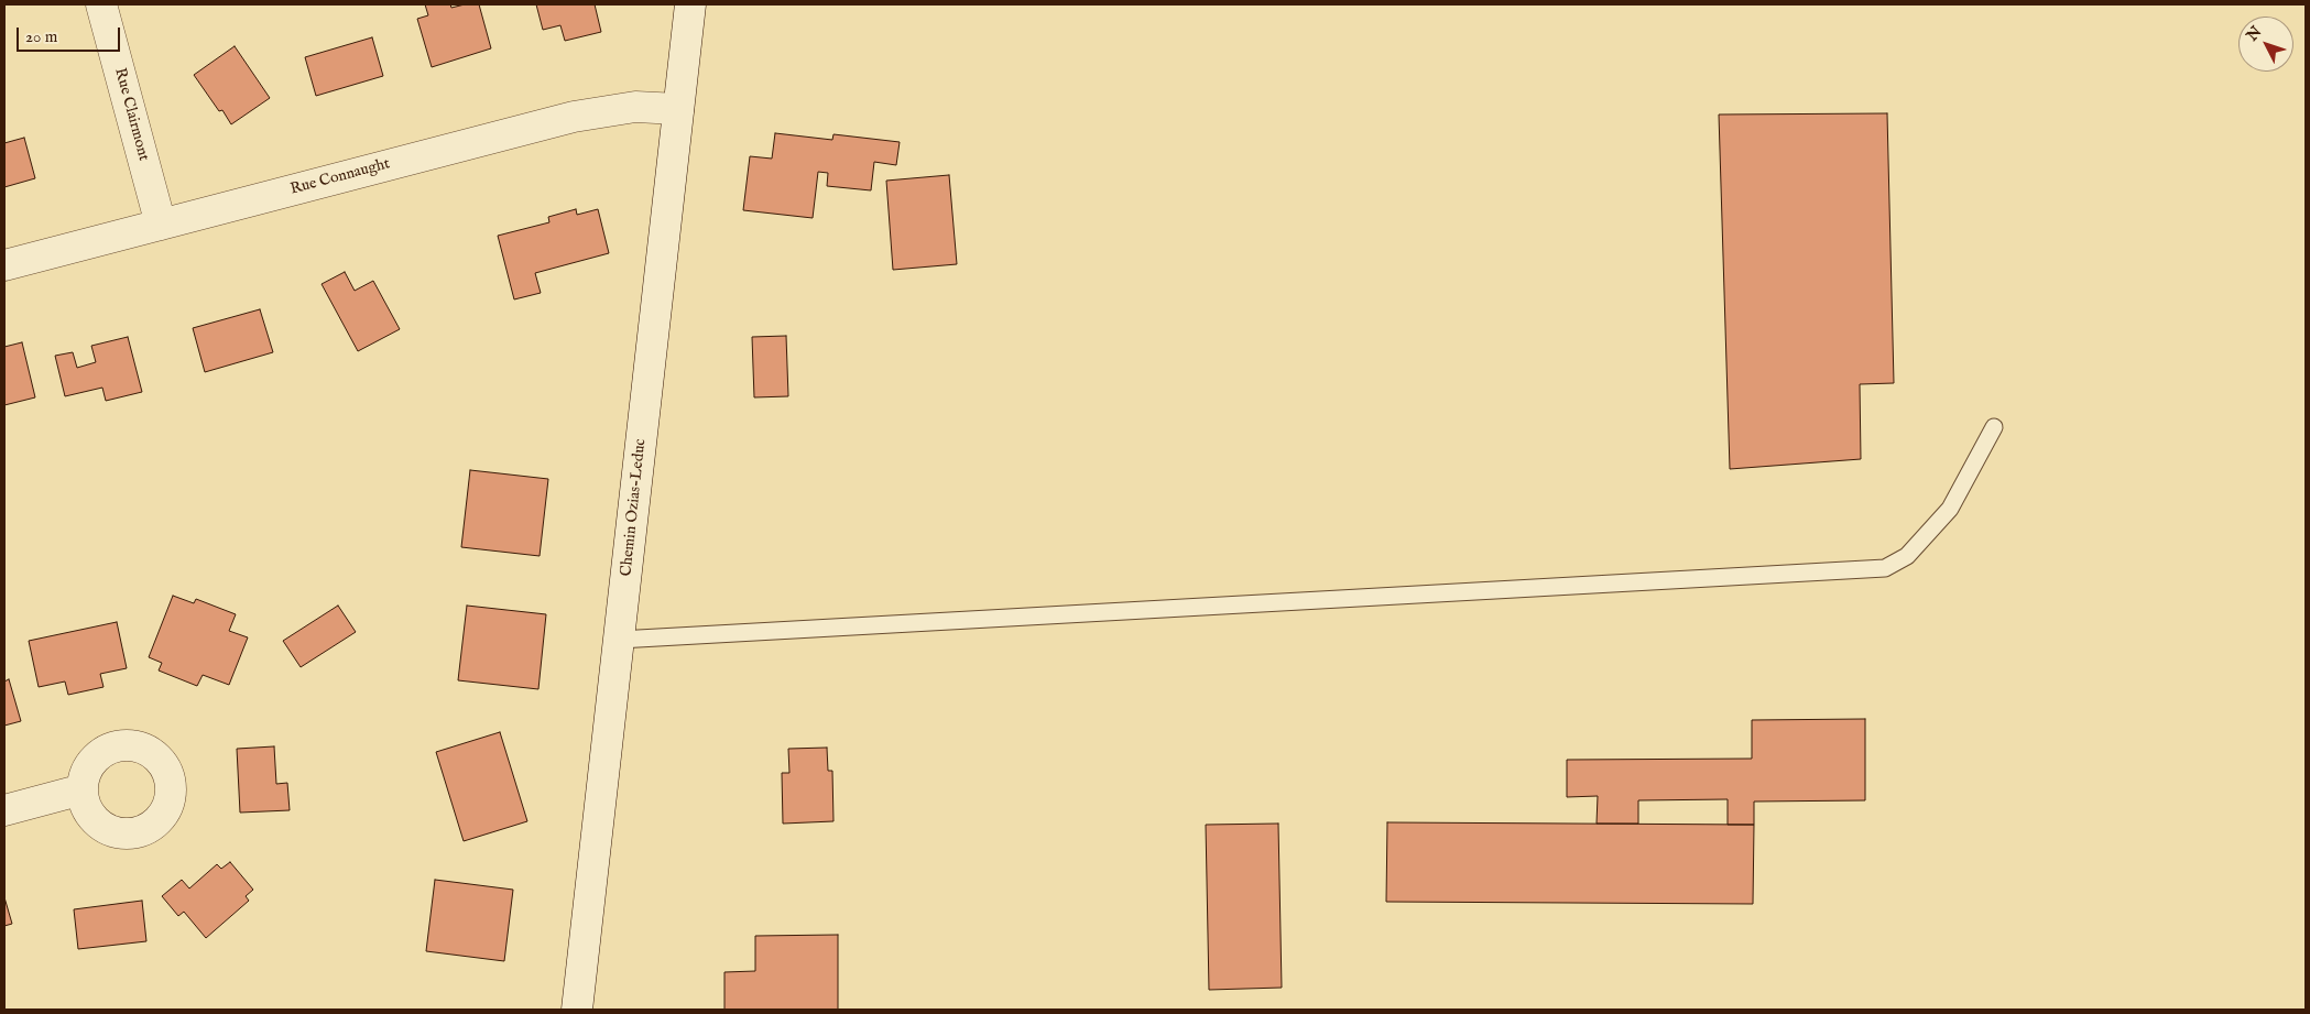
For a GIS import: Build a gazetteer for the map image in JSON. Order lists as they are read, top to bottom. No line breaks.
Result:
{"streets":{"street":["Rue Clairmont","Rue Connaught","Chemin Ozias-Leduc"]},"crossings":[["Rue Clairmont","Rue Connaught"],["Rue Connaught","Chemin Ozias-Leduc"]],"scale_bar":"20 m","north":"top left"}
